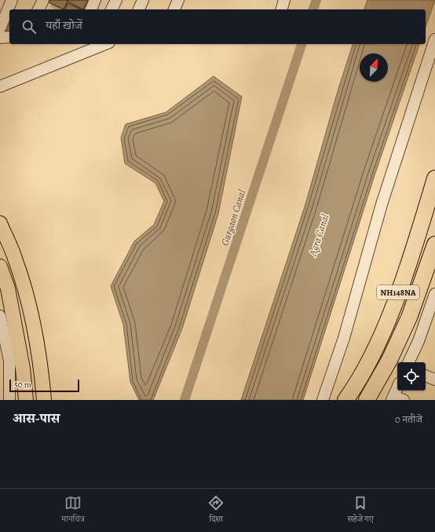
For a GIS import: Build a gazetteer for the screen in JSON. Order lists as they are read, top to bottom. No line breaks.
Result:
{"streets":{"highway":["NH148NA"]},"water":["Gurgaon Canal","Agra Canal"],"scale_bar":"50 m","north":"top right","page":{"search":"यहाँ खोजें","scale":"50 m","heading":["आस-पास","0 नतीजे"],"nav":["मानचित्र","दिशा","सहेजे गए"]}}
